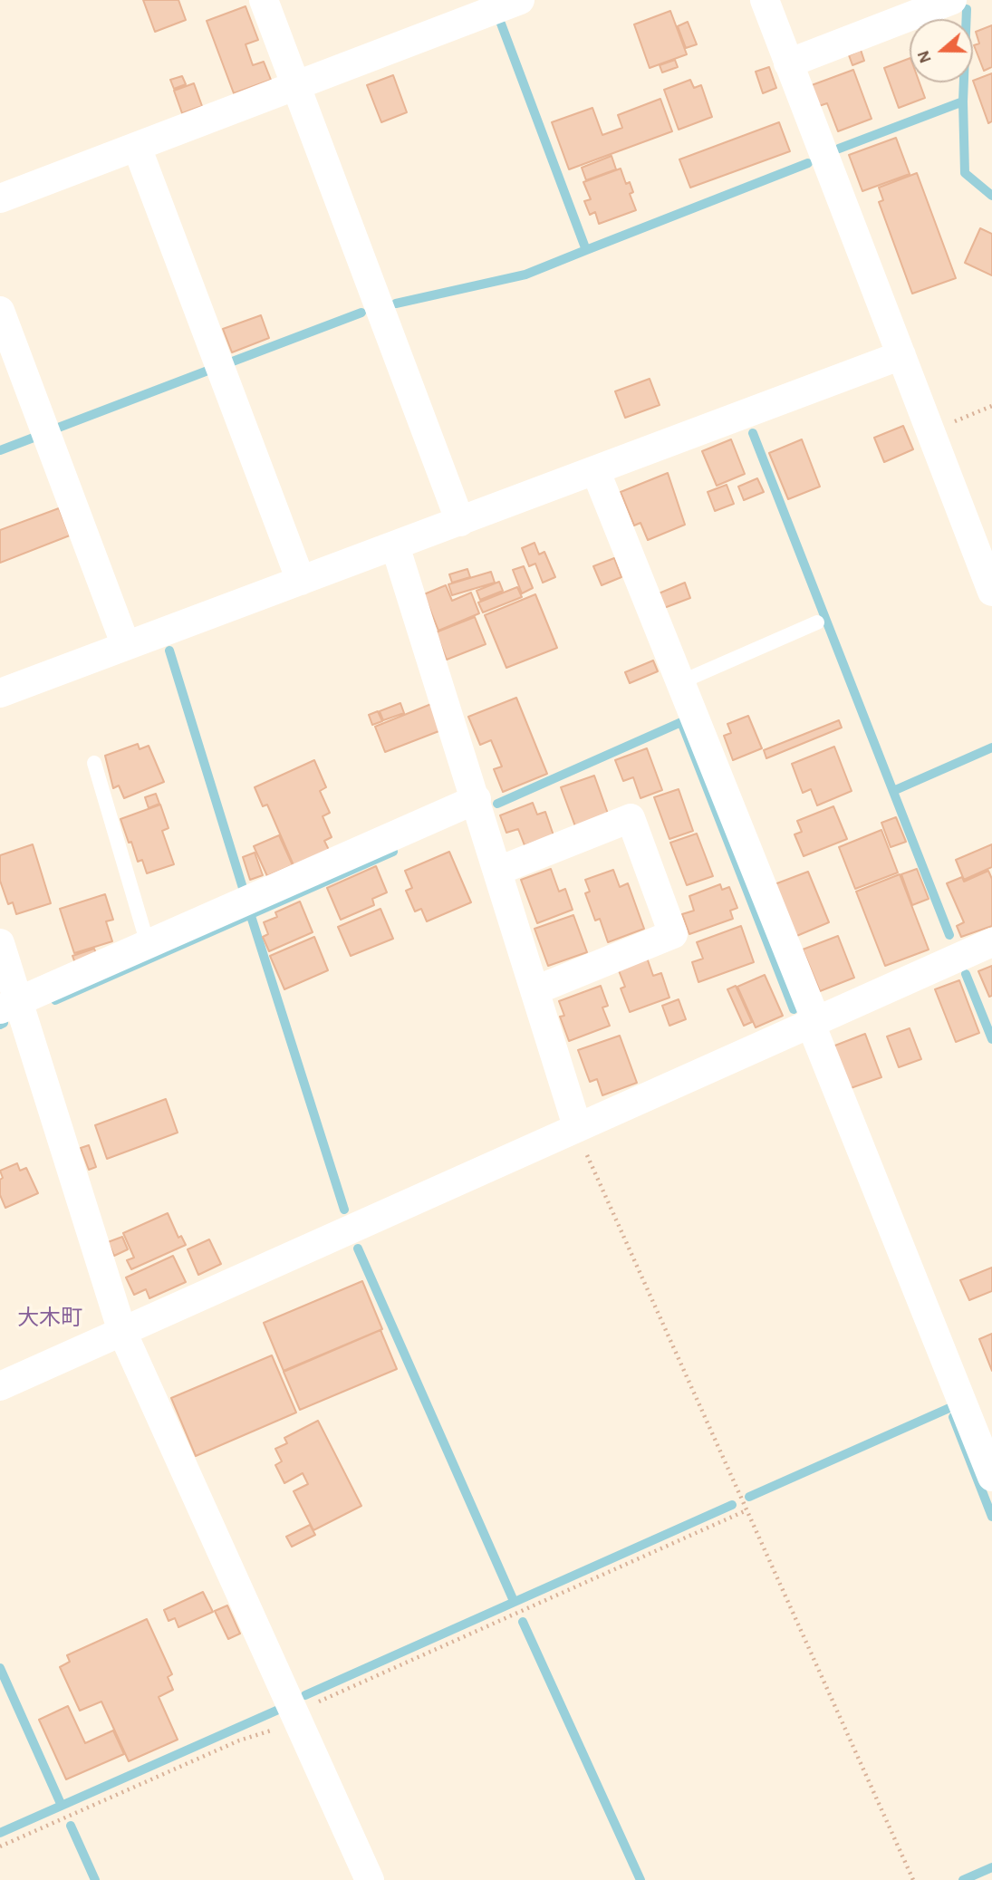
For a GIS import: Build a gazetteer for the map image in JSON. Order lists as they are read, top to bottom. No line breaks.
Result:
{"districts":["大木町"],"north":"left"}
